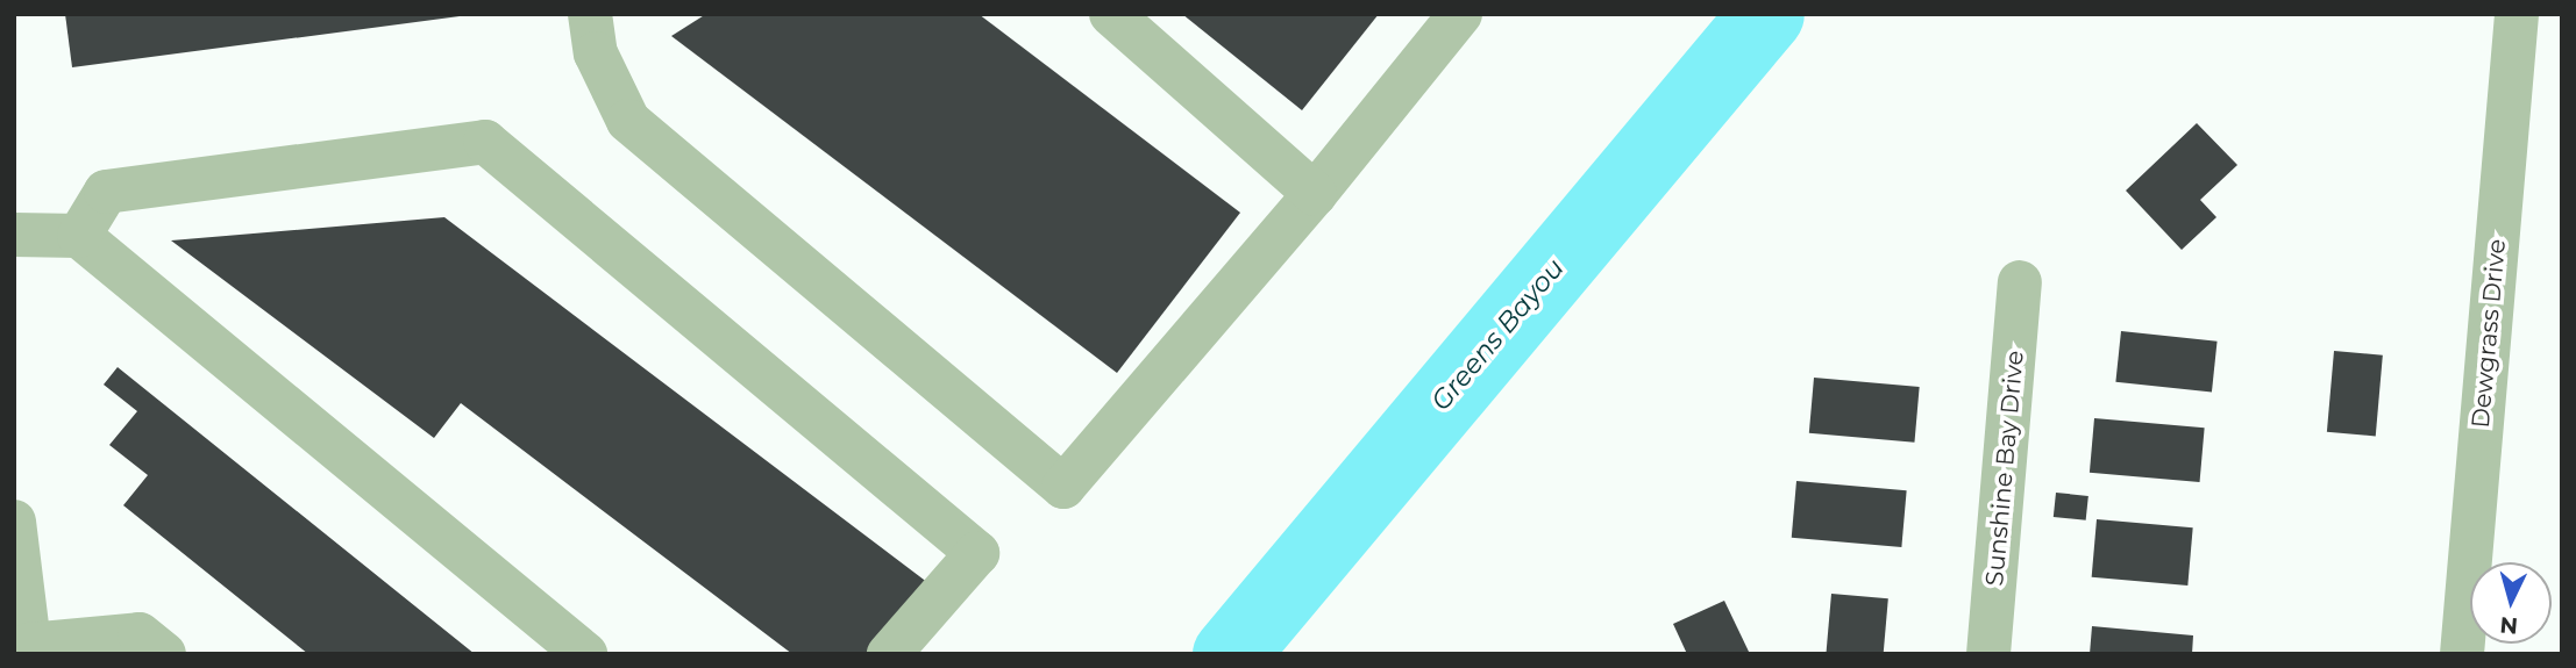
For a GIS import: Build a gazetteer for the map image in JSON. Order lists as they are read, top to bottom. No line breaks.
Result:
{"streets":{"street":["Dewgrass Drive","Sunshine Bay Drive"]},"water":["Greens Bayou"],"north":"bottom"}
